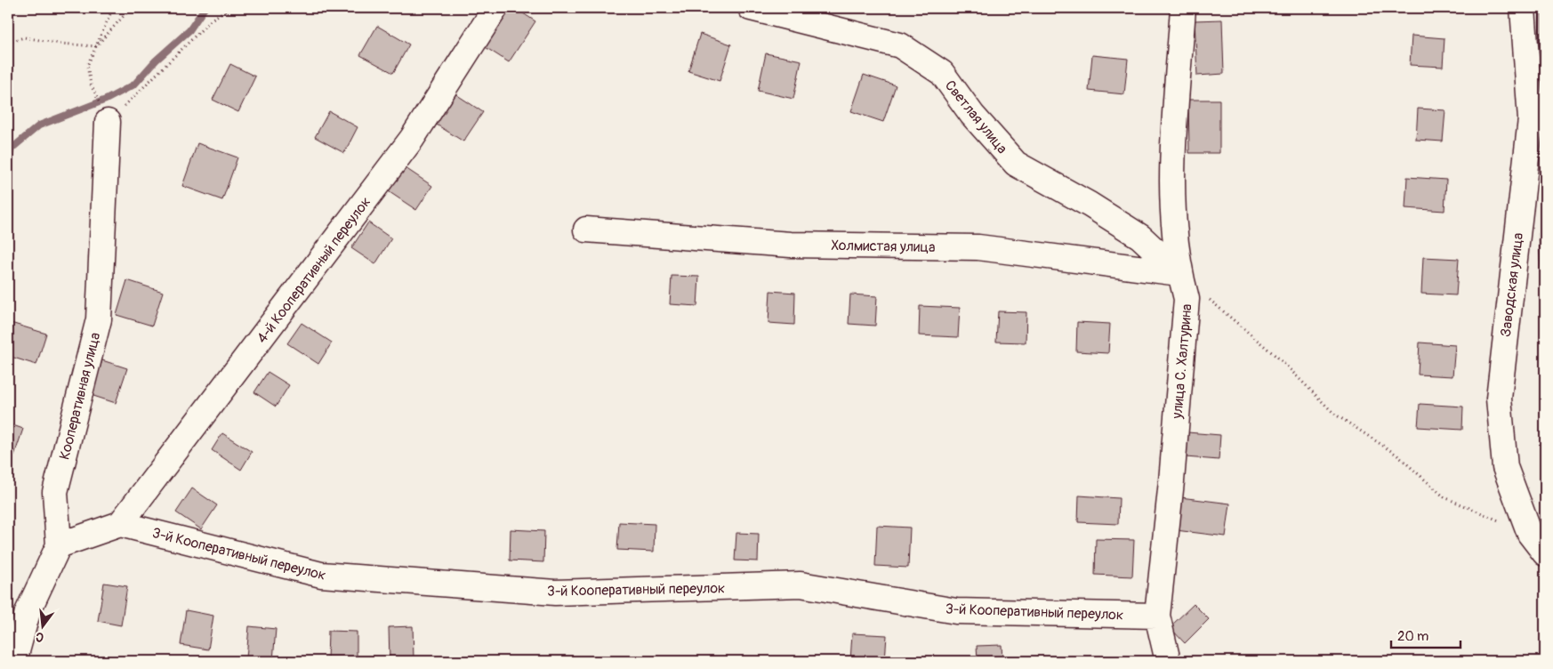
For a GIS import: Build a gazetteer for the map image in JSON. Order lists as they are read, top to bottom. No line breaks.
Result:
{"streets":{"street":["Светлая улица","Холмистая улица","4-й Кооперативный переулок","Заводская улица","улица С. Халтурина","Кооперативная улица","3-й Кооперативный переулок"]},"crossings":[["Светлая улица","Холмистая улица"],["Светлая улица","улица С. Халтурина"],["Холмистая улица","улица С. Халтурина"],["4-й Кооперативный переулок","3-й Кооперативный переулок"],["улица С. Халтурина","3-й Кооперативный переулок"]],"scale_bar":"20 m","north":"bottom"}
